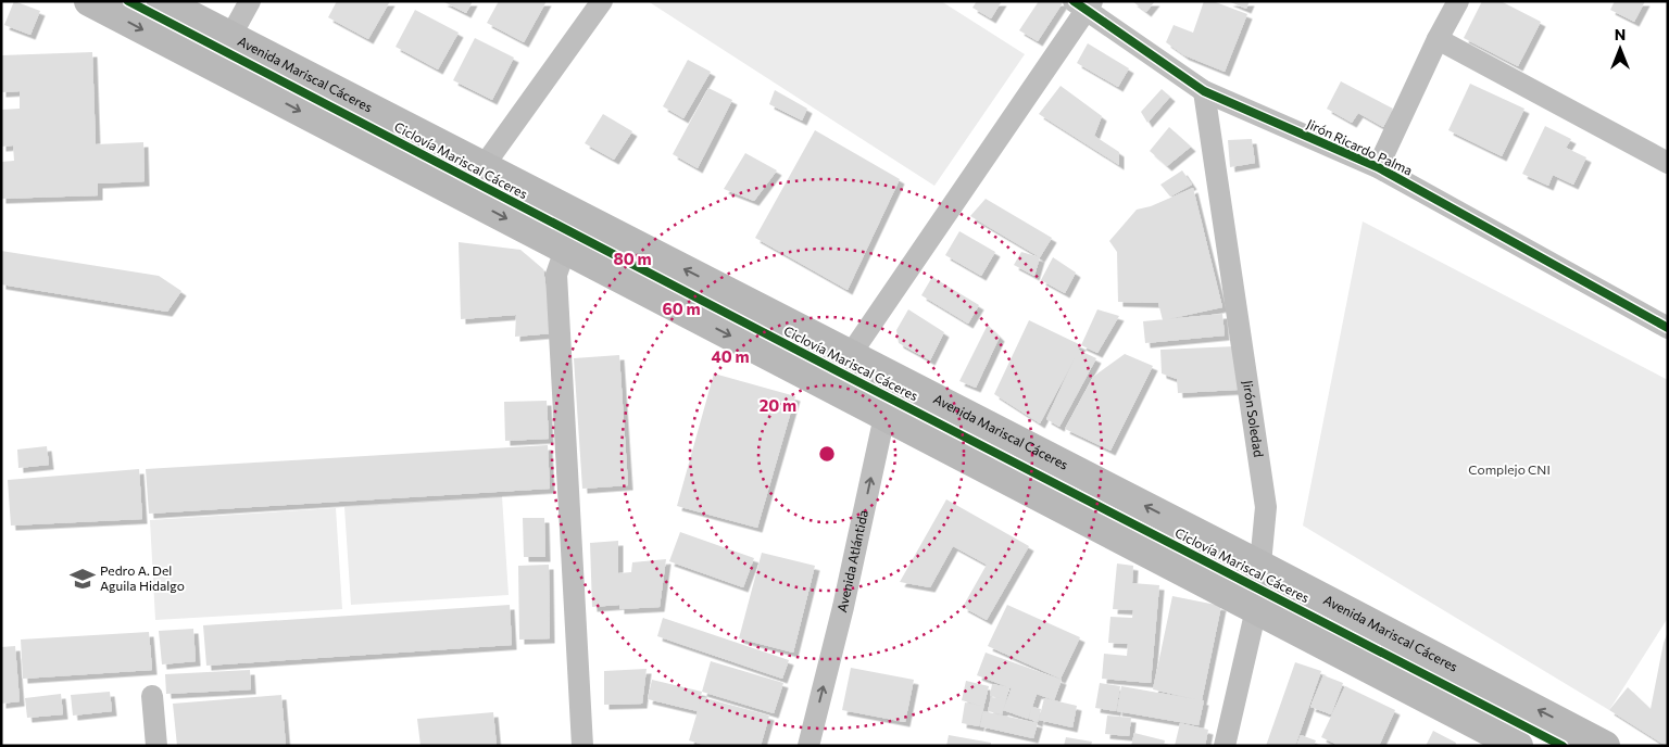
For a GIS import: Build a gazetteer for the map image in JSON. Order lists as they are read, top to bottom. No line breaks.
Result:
{"streets":{"main road":["Avenida Mariscal Cáceres"],"street":["Jirón Ricardo Palma","Jirón Soledad","Avenida Atlántida"],"cycle path":["Ciclovía Mariscal Cáceres"]},"crossings":[["Avenida Mariscal Cáceres","Jirón Soledad"],["Avenida Mariscal Cáceres","Avenida Atlántida"],["Jirón Ricardo Palma","Jirón Soledad"]],"one_way":["Avenida Atlántida"],"parks":["Complejo CNI"],"places":{"school or university":["Pedro A. Del Aguila Hidalgo"]},"north":"top","rings":["80 m","60 m","40 m","20 m"]}
